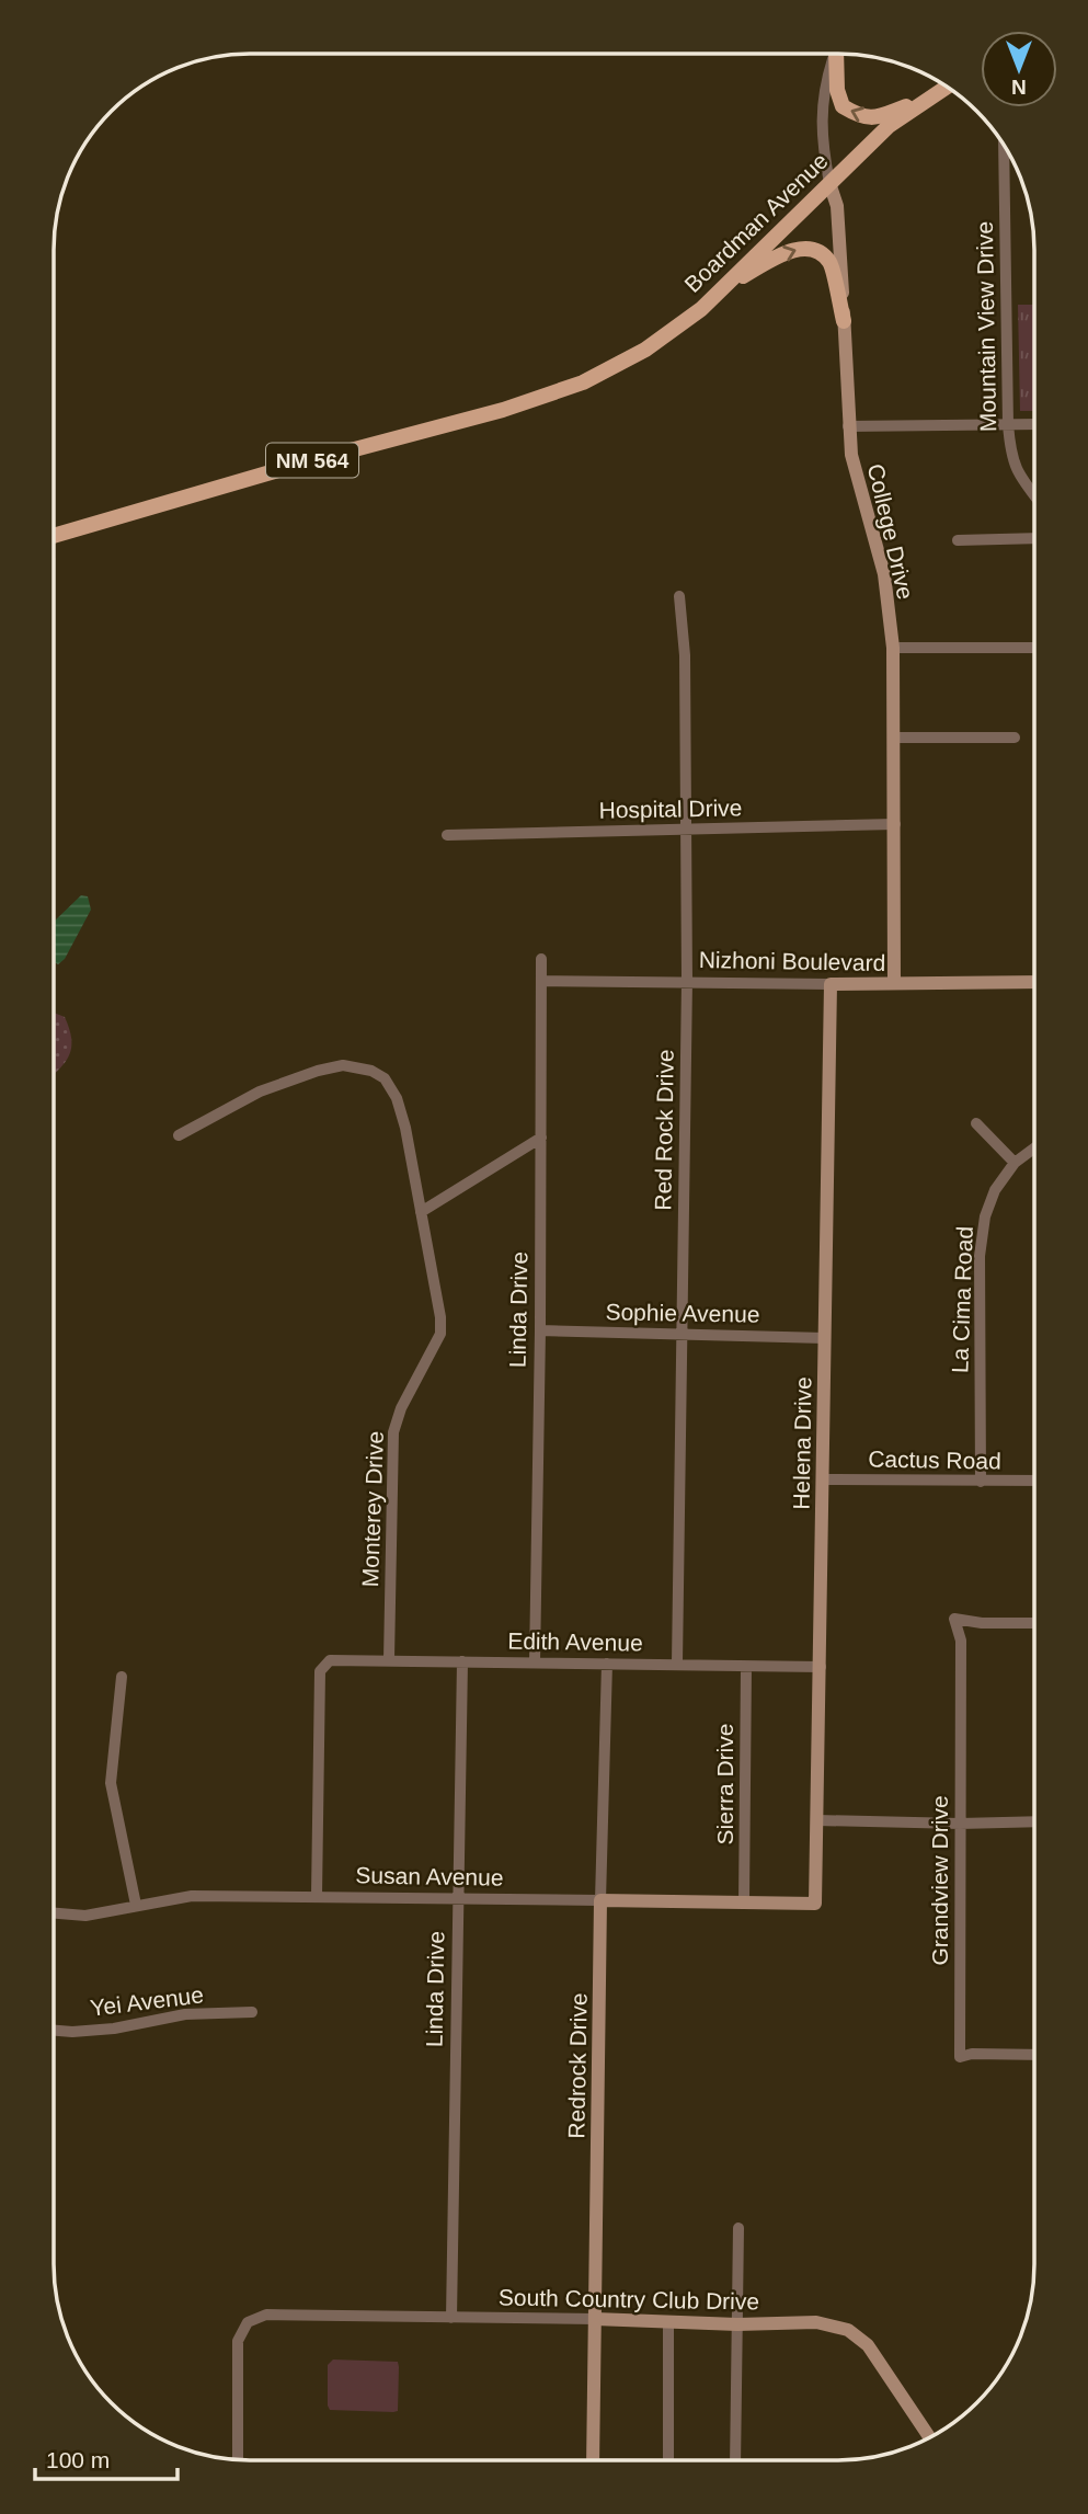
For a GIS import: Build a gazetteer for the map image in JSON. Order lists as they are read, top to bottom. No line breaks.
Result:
{"streets":{"main road":["Boardman Avenue","NM 564","College Drive","Nizhoni Boulevard","Helena Drive","Susan Avenue","Redrock Drive","South Country Club Drive"],"street":["Mountain View Drive","Hospital Drive","Red Rock Drive","La Cima Road","Linda Drive","Sophie Avenue","Cactus Road","Monterey Drive","Edith Avenue","Sierra Drive","Grandview Drive","Yei Avenue"]},"crossings":[["Boardman Avenue","College Drive"],["College Drive","Hospital Drive"],["College Drive","Nizhoni Boulevard"],["Hospital Drive","Red Rock Drive"],["Nizhoni Boulevard","Red Rock Drive"],["Nizhoni Boulevard","Linda Drive"],["Nizhoni Boulevard","Helena Drive"],["Red Rock Drive","Sophie Avenue"],["Red Rock Drive","Edith Avenue"],["La Cima Road","Cactus Road"],["Linda Drive","Sophie Avenue"],["Linda Drive","Edith Avenue"],["Linda Drive","Susan Avenue"],["Linda Drive","South Country Club Drive"],["Sophie Avenue","Helena Drive"],["Helena Drive","Cactus Road"],["Helena Drive","Edith Avenue"],["Helena Drive","Susan Avenue"],["Monterey Drive","Edith Avenue"],["Edith Avenue","Sierra Drive"],["Edith Avenue","Susan Avenue"],["Edith Avenue","Redrock Drive"],["Sierra Drive","Susan Avenue"],["Susan Avenue","Redrock Drive"],["Redrock Drive","South Country Club Drive"]],"scale_bar":"100 m","north":"bottom"}
